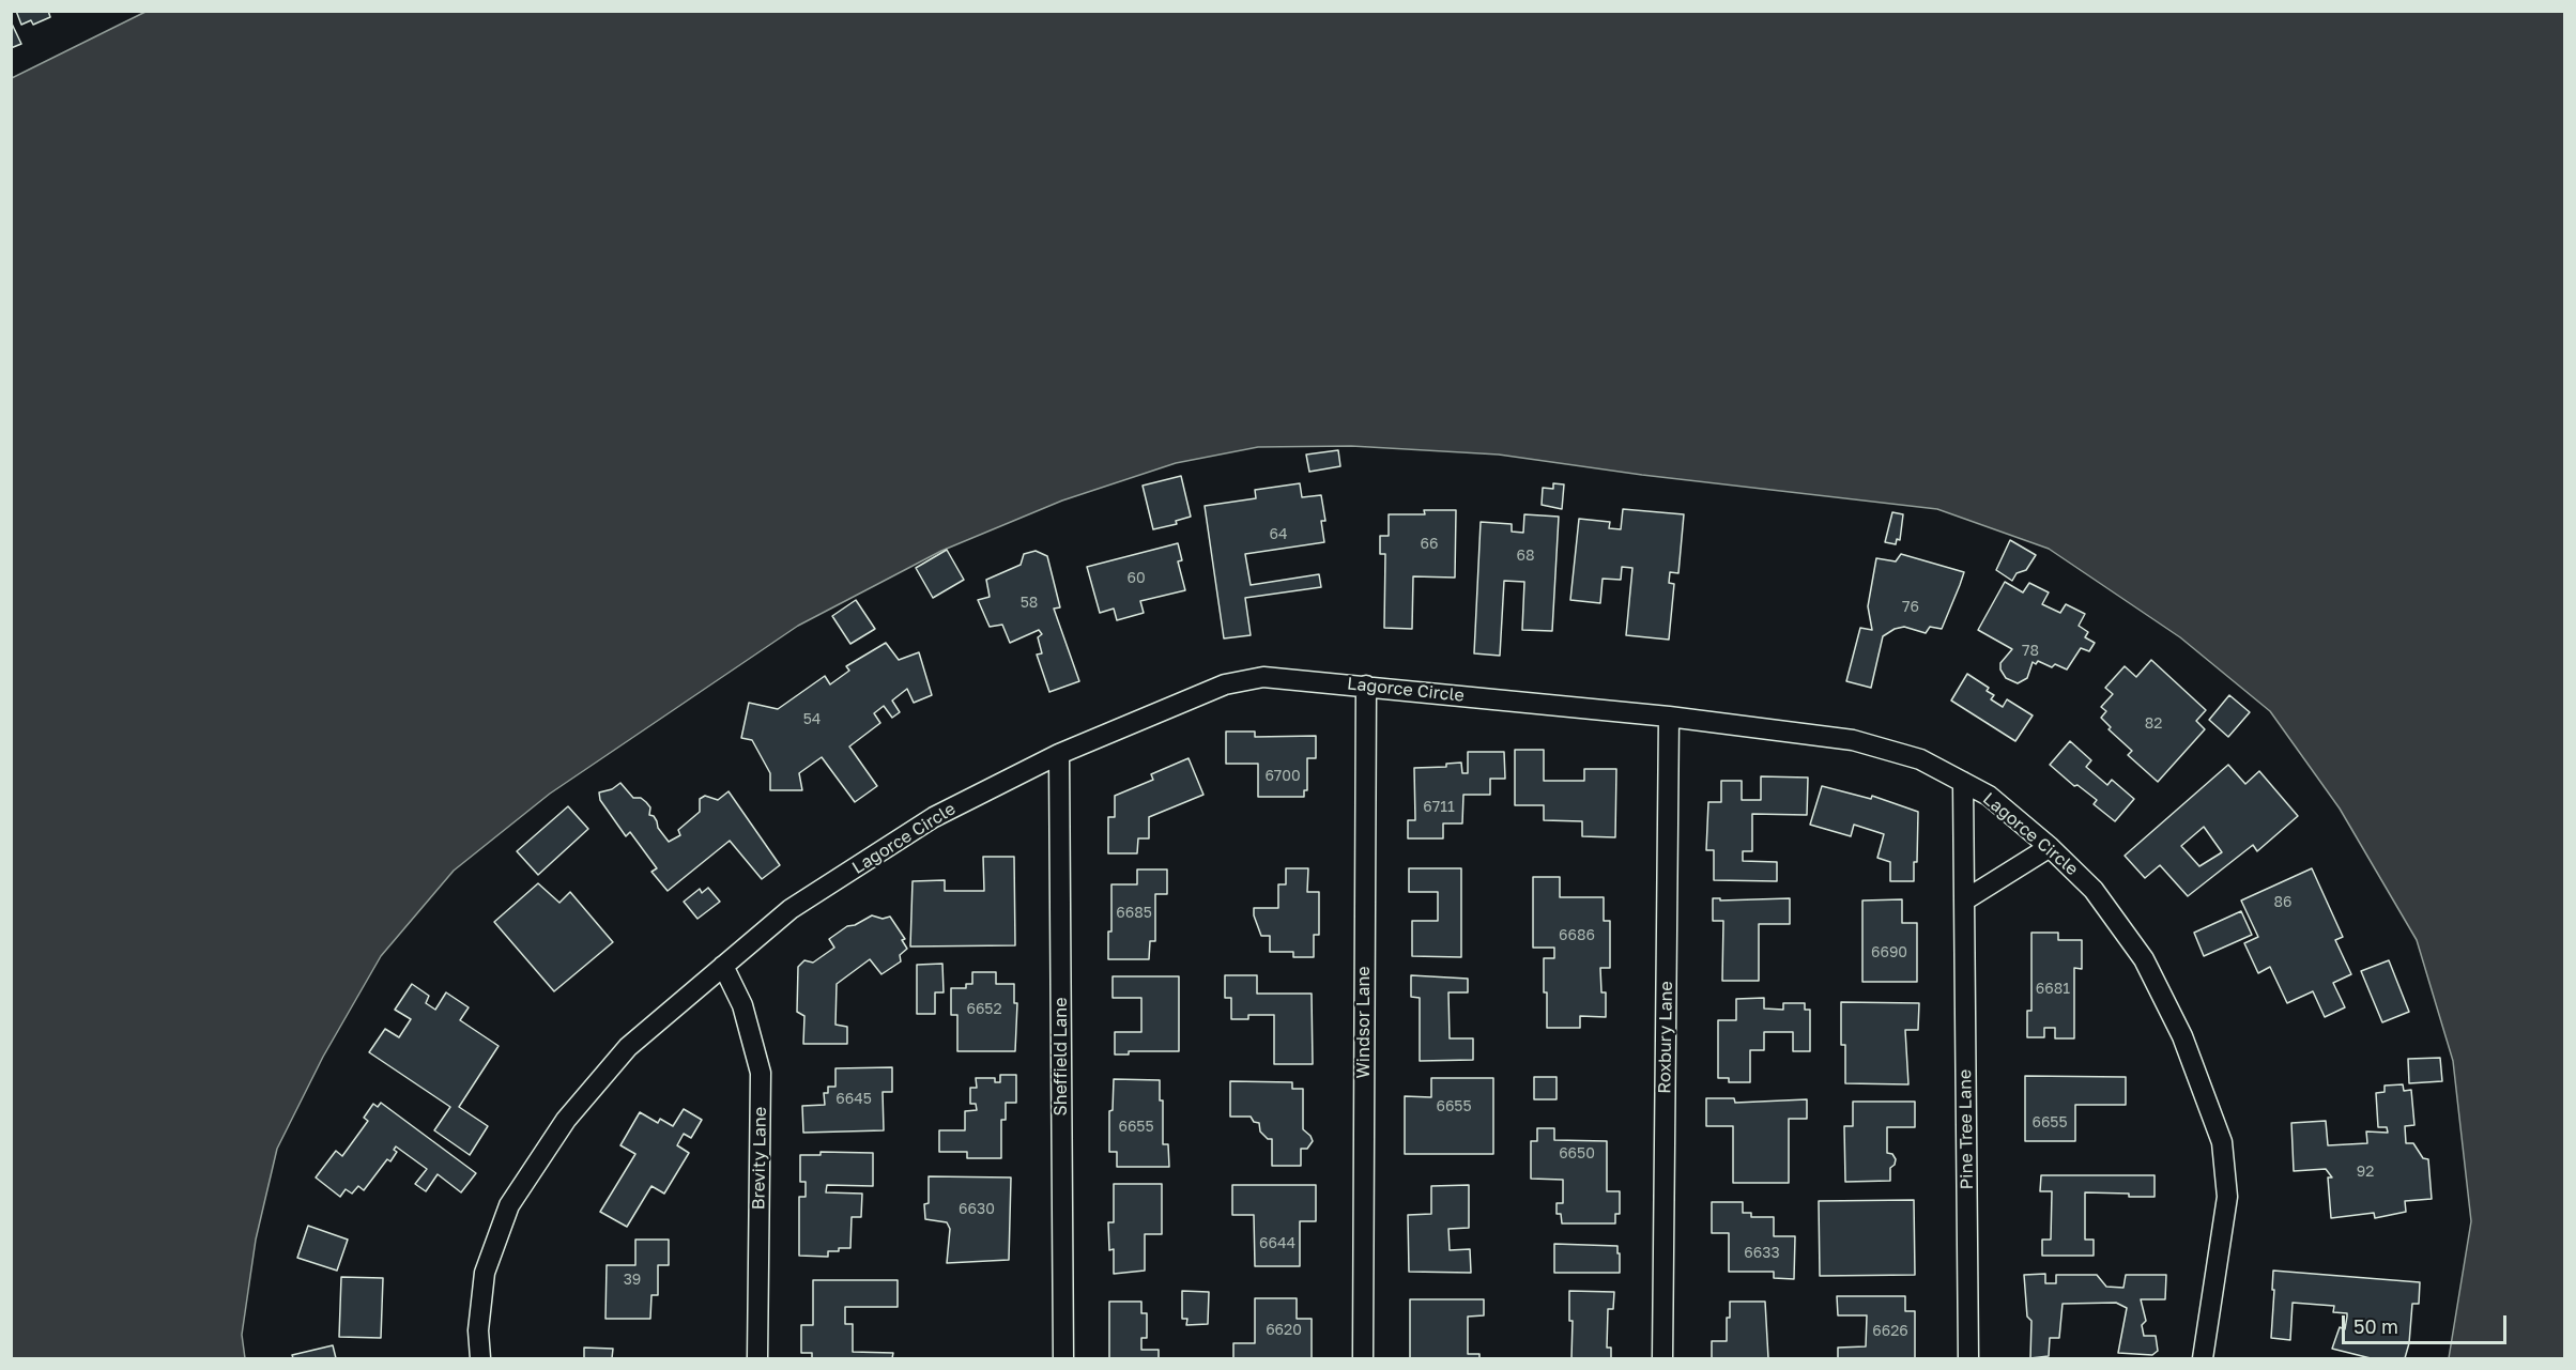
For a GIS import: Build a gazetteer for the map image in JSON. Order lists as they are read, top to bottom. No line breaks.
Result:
{"streets":{"street":["Lagorce Circle","Windsor Lane","Roxbury Lane","Sheffield Lane","Pine Tree Lane","Brevity Lane"]},"crossings":[["Lagorce Circle","Windsor Lane"],["Lagorce Circle","Roxbury Lane"],["Lagorce Circle","Sheffield Lane"],["Lagorce Circle","Pine Tree Lane"],["Lagorce Circle","Brevity Lane"]],"house_numbers":["64","66","68","60","58","76","78","54","82","6700","6711","86","6685","6686","6690","6681","6652","6645","6655","6655","6655","6650","92","6630","6644","6633","39","6620","6626"],"scale_bar":"50 m"}
